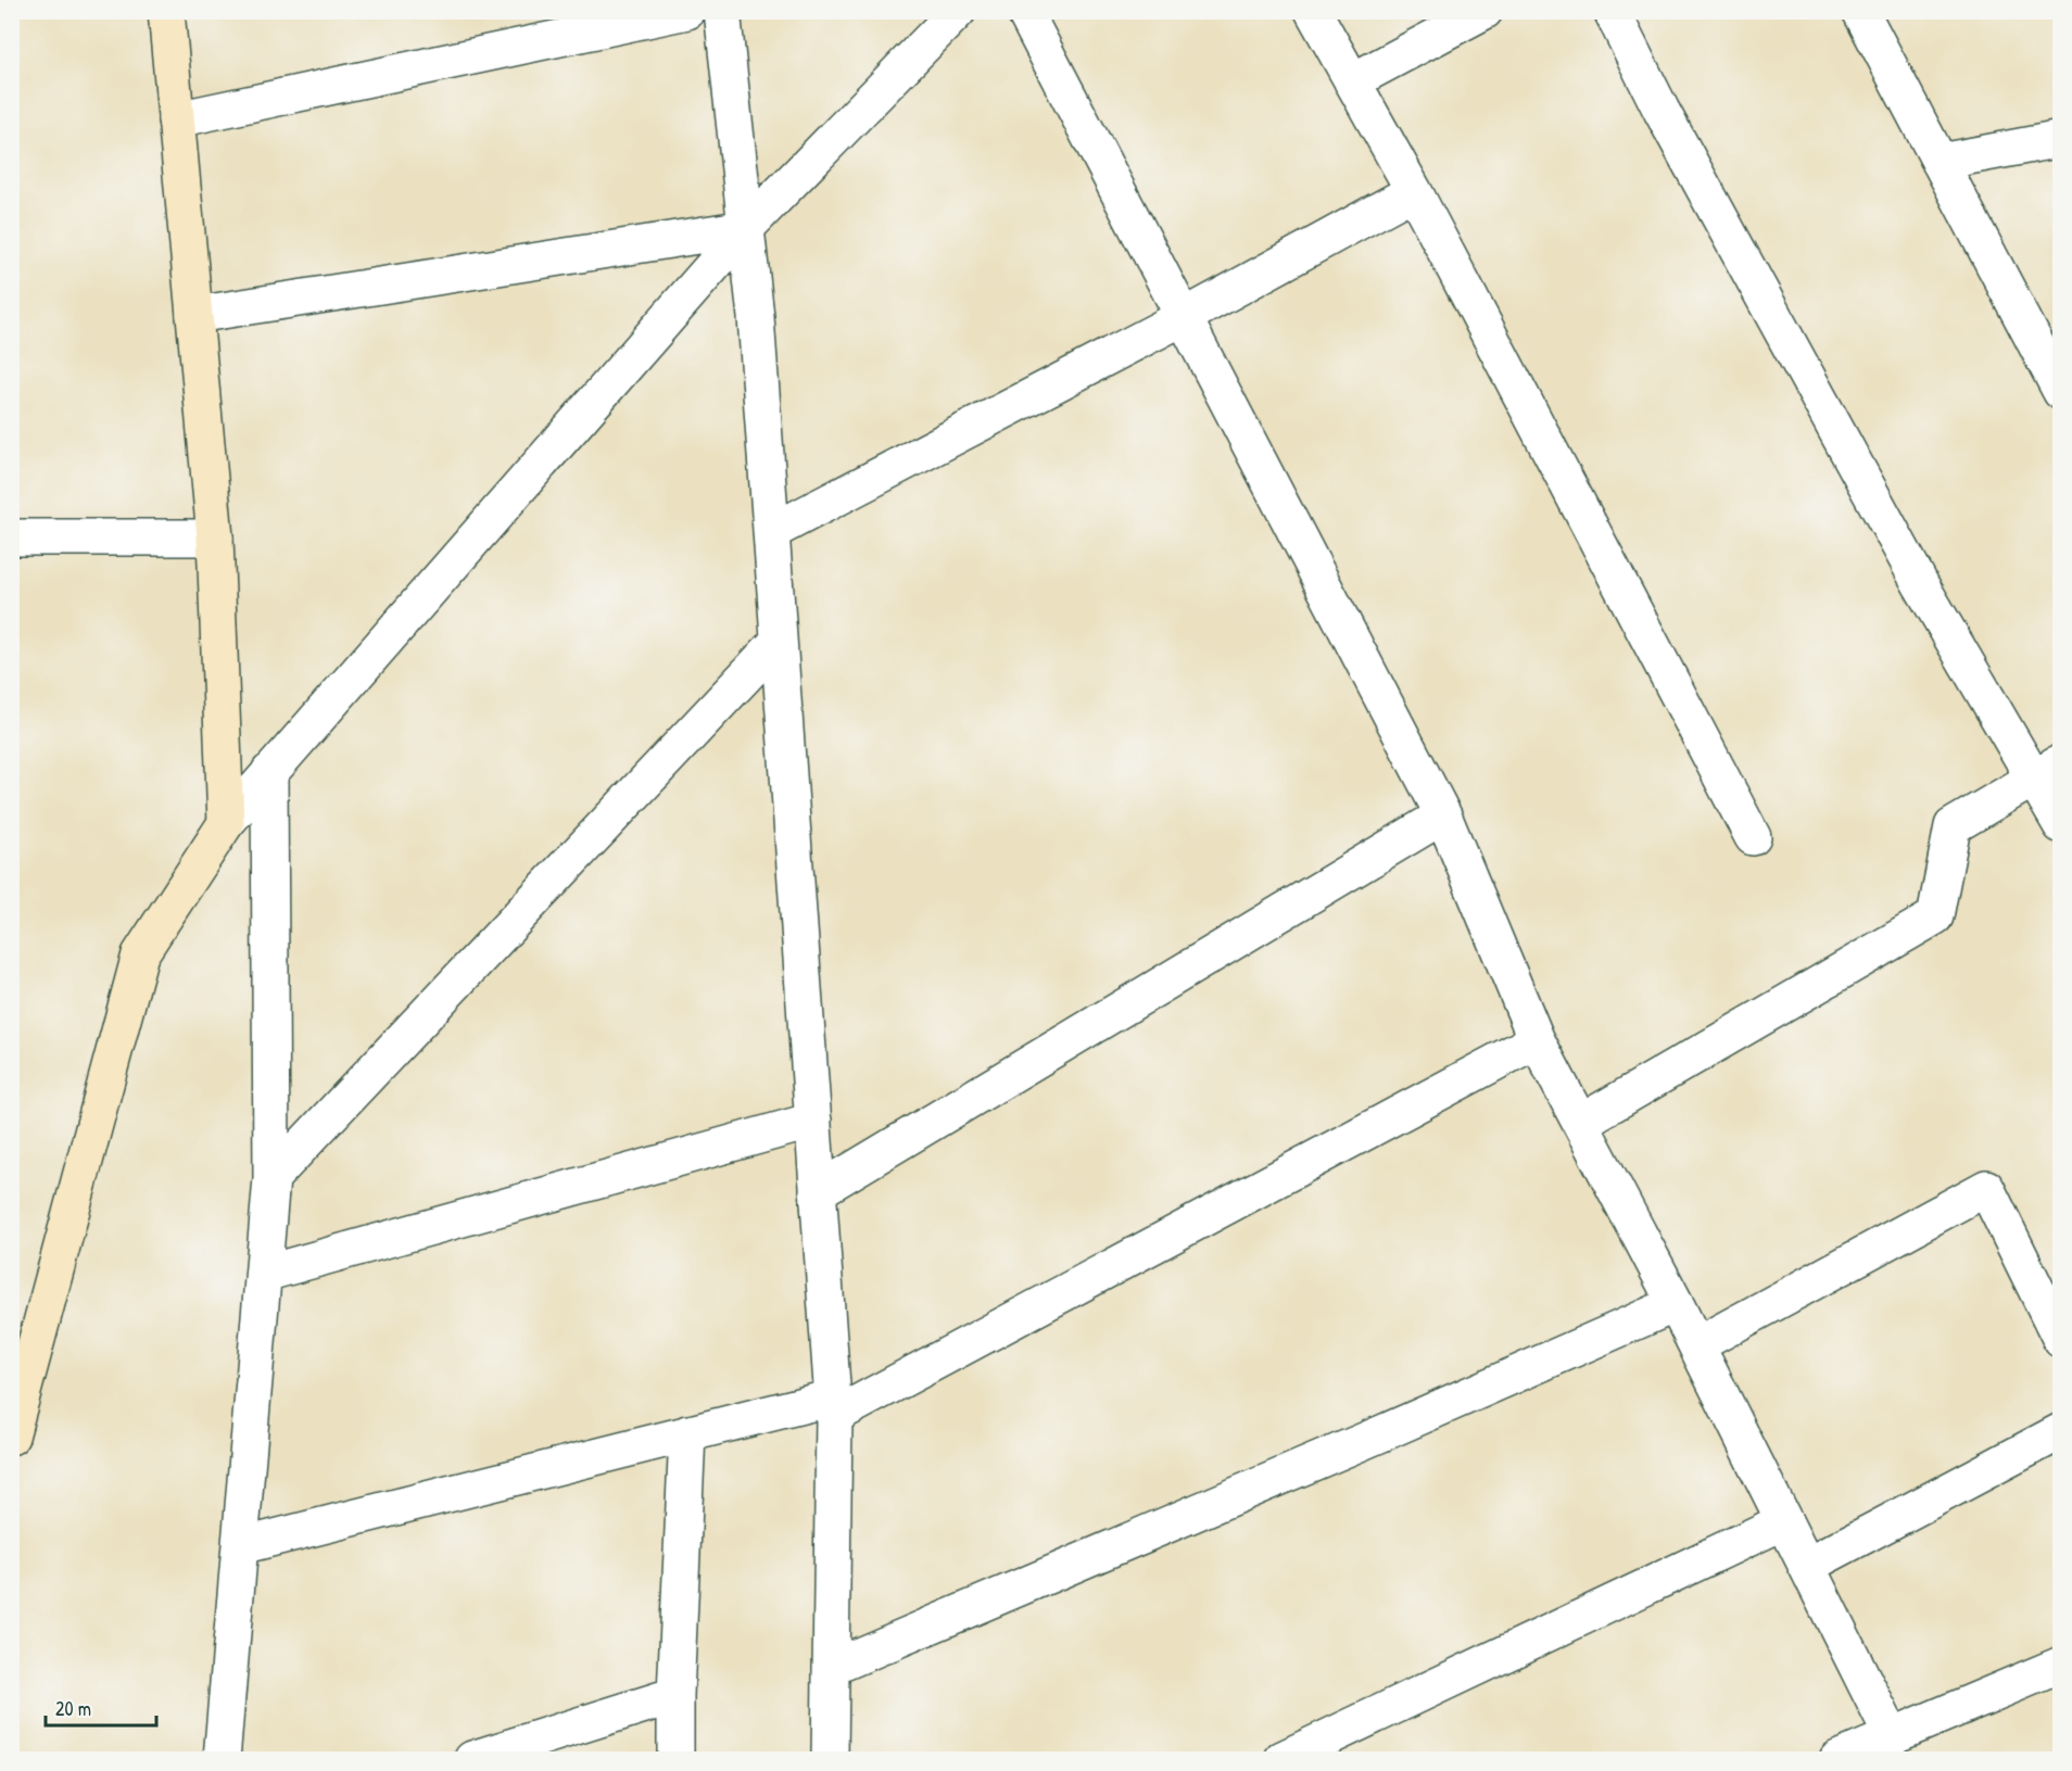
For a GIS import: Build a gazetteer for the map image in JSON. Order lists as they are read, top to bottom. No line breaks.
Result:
{"scale_bar":"20 m"}
